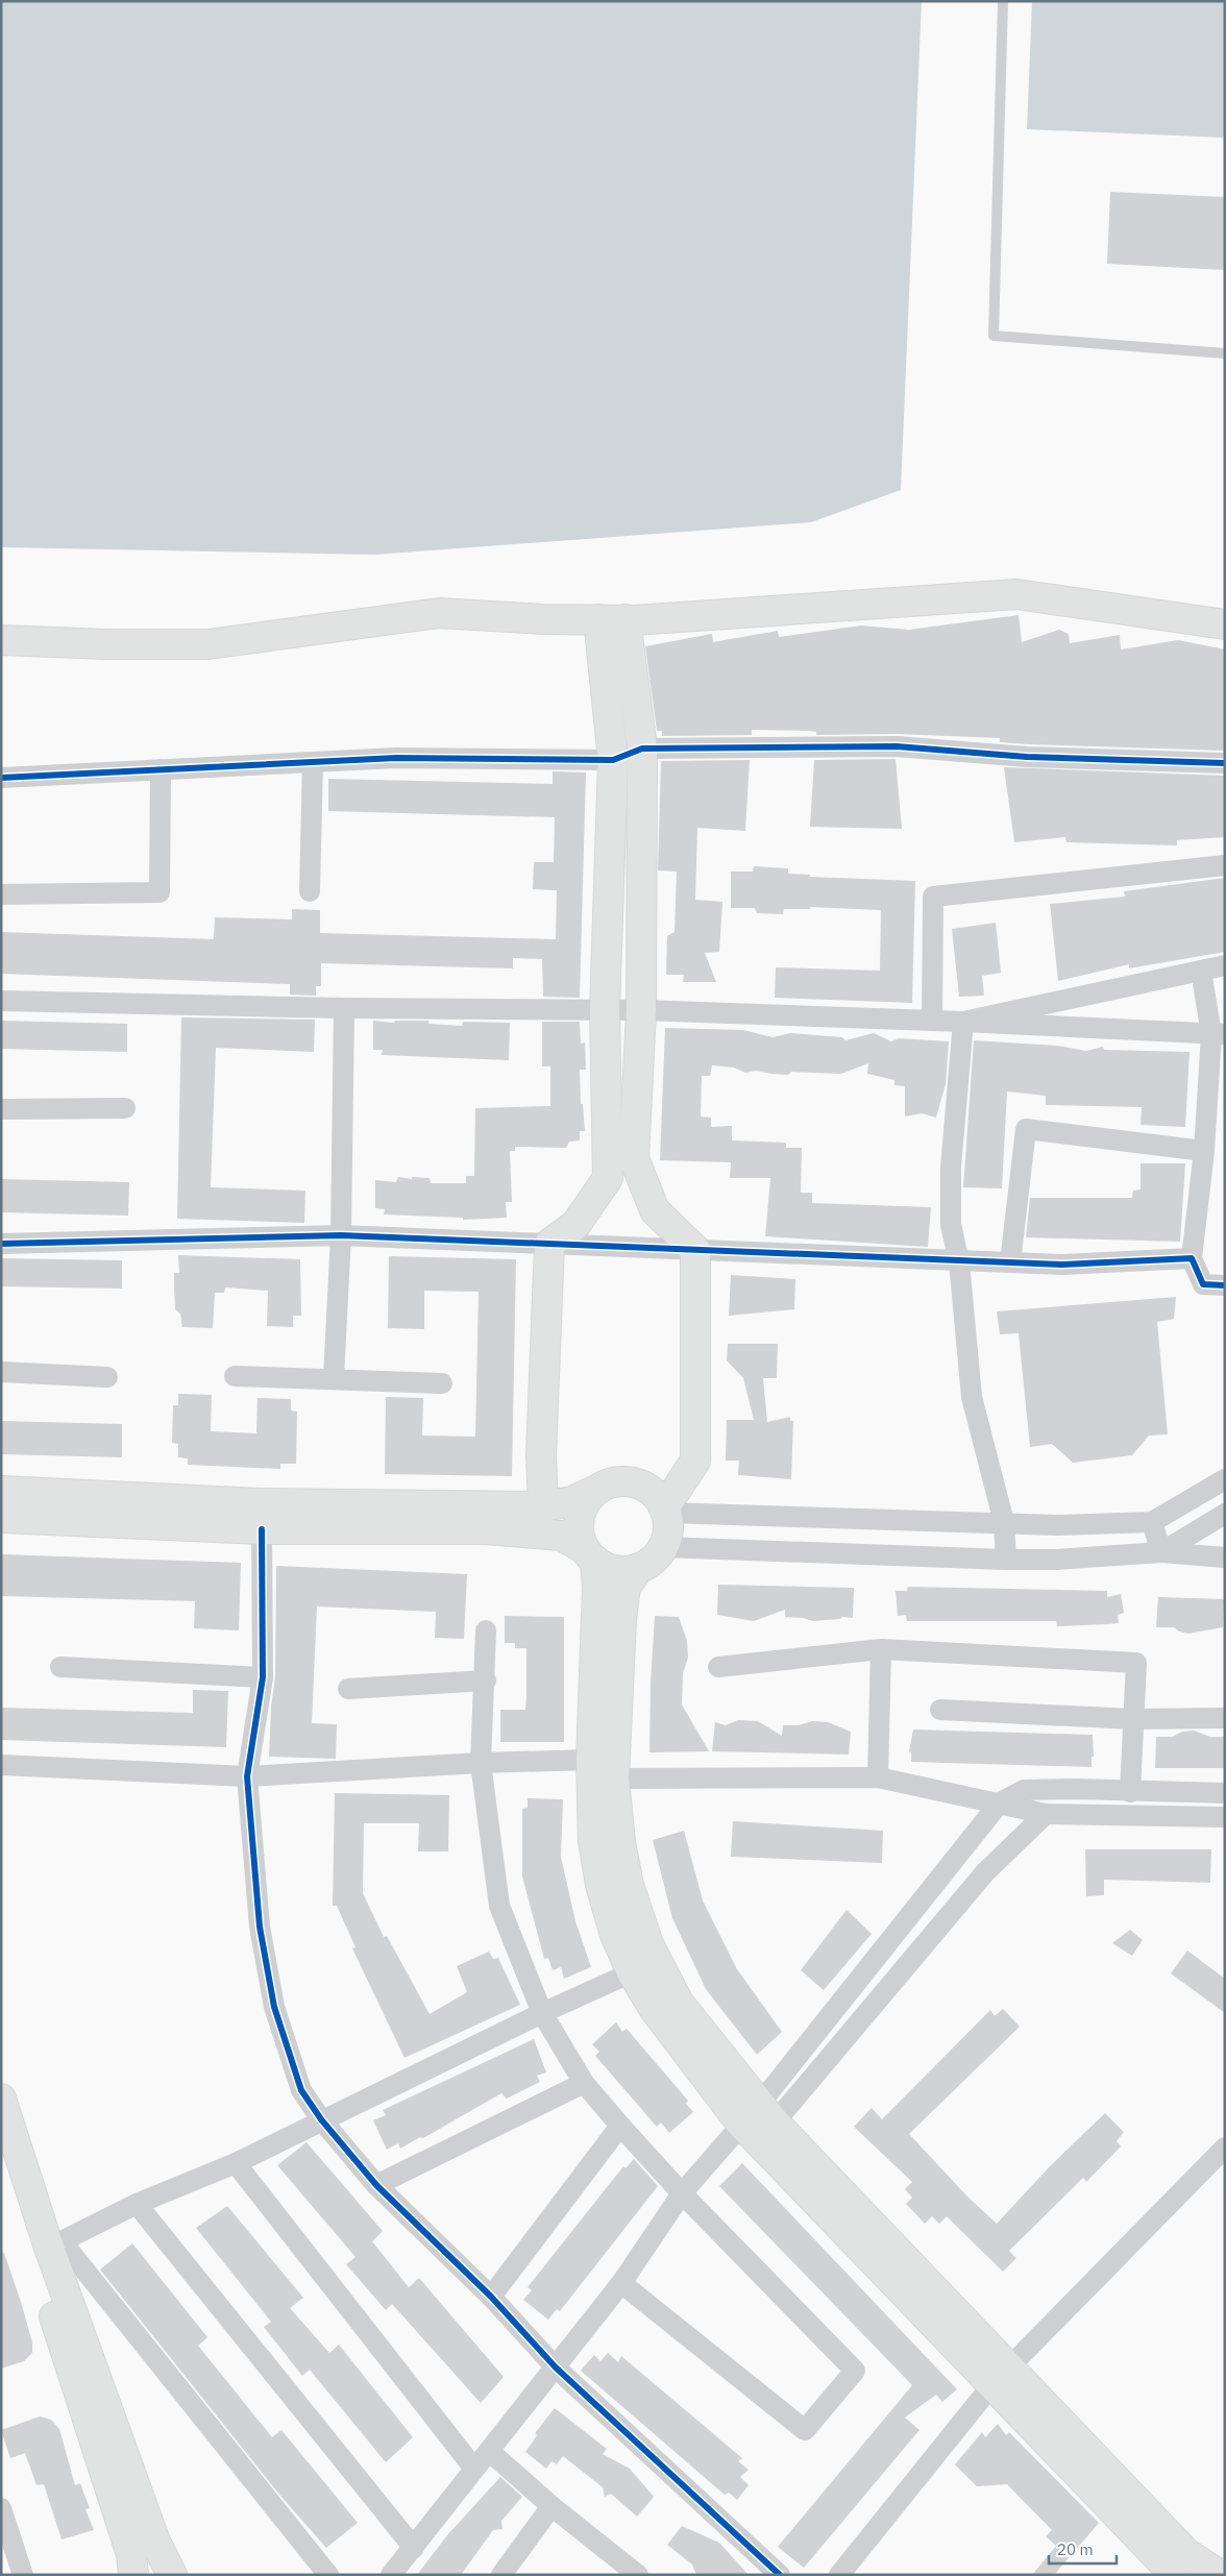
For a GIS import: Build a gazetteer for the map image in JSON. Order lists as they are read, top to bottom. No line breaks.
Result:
{"scale_bar":"20 m"}
